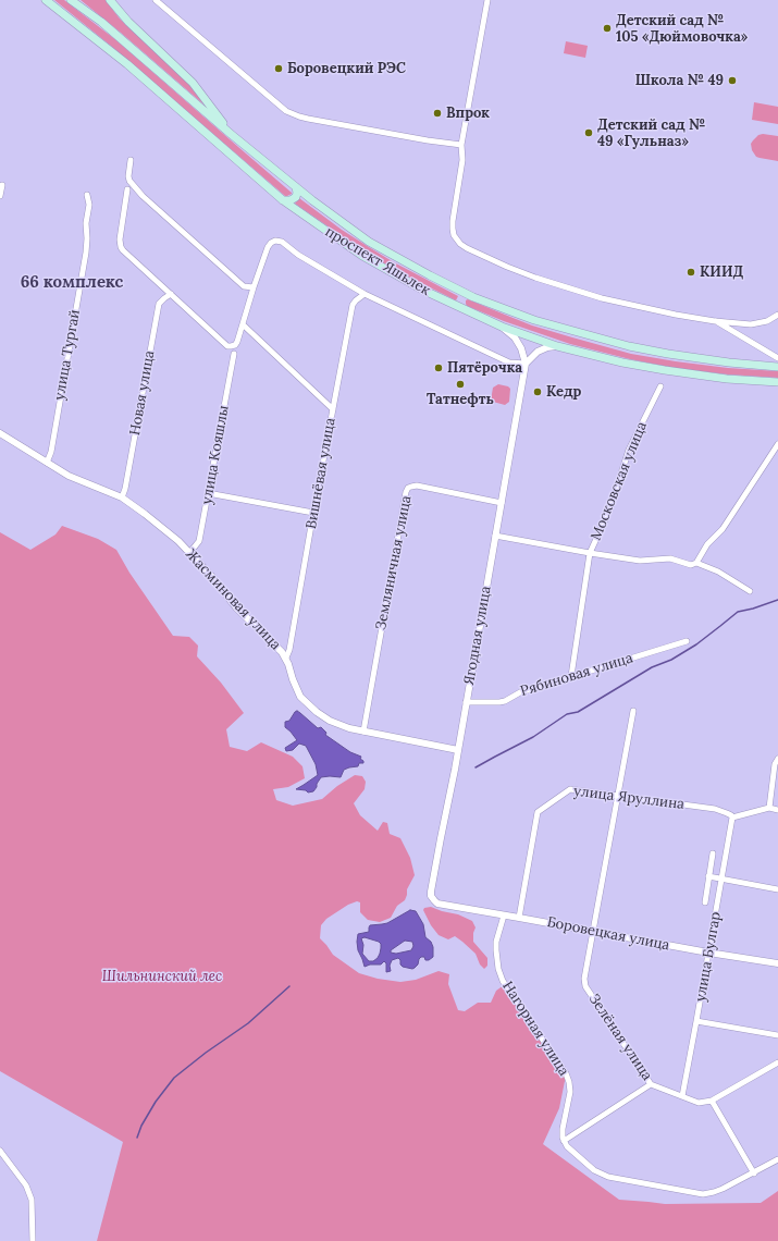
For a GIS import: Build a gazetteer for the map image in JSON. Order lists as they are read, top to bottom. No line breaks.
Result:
{"streets":{"main road":["проспект Яшьлек"],"street":["улица Тургай","Новая улица","улица Кояшлы","Вишнёвая улица","Московская улица","Земляничная улица","Жасминовая улица","Ягодная улица","Рябиновая улица","улица Яруллина","Боровецкая улица","улица Булгар","Нагорная улица","Зелёная улица"]},"crossings":[["улица Тургай","Жасминовая улица"],["Новая улица","Жасминовая улица"],["улица Кояшлы","Жасминовая улица"],["Вишнёвая улица","Жасминовая улица"],["Московская улица","Рябиновая улица"],["Земляничная улица","Жасминовая улица"],["Земляничная улица","Ягодная улица"],["Жасминовая улица","Ягодная улица"],["Ягодная улица","Рябиновая улица"],["Ягодная улица","Боровецкая улица"],["улица Яруллина","Боровецкая улица"],["улица Яруллина","улица Булгар"],["улица Яруллина","Зелёная улица"],["Боровецкая улица","улица Булгар"],["Боровецкая улица","Нагорная улица"],["Боровецкая улица","Зелёная улица"],["улица Булгар","Зелёная улица"]],"districts":["66 комплекс"],"parks":["Шильнинский лес"],"places":["Детский сад № 105 «Дюймовочка»","Боровецкий РЭС","Школа № 49","Впрок","Детский сад № 49 «Гульназ»","КИИД","Пятёрочка","Татнефть","Кедр"]}
